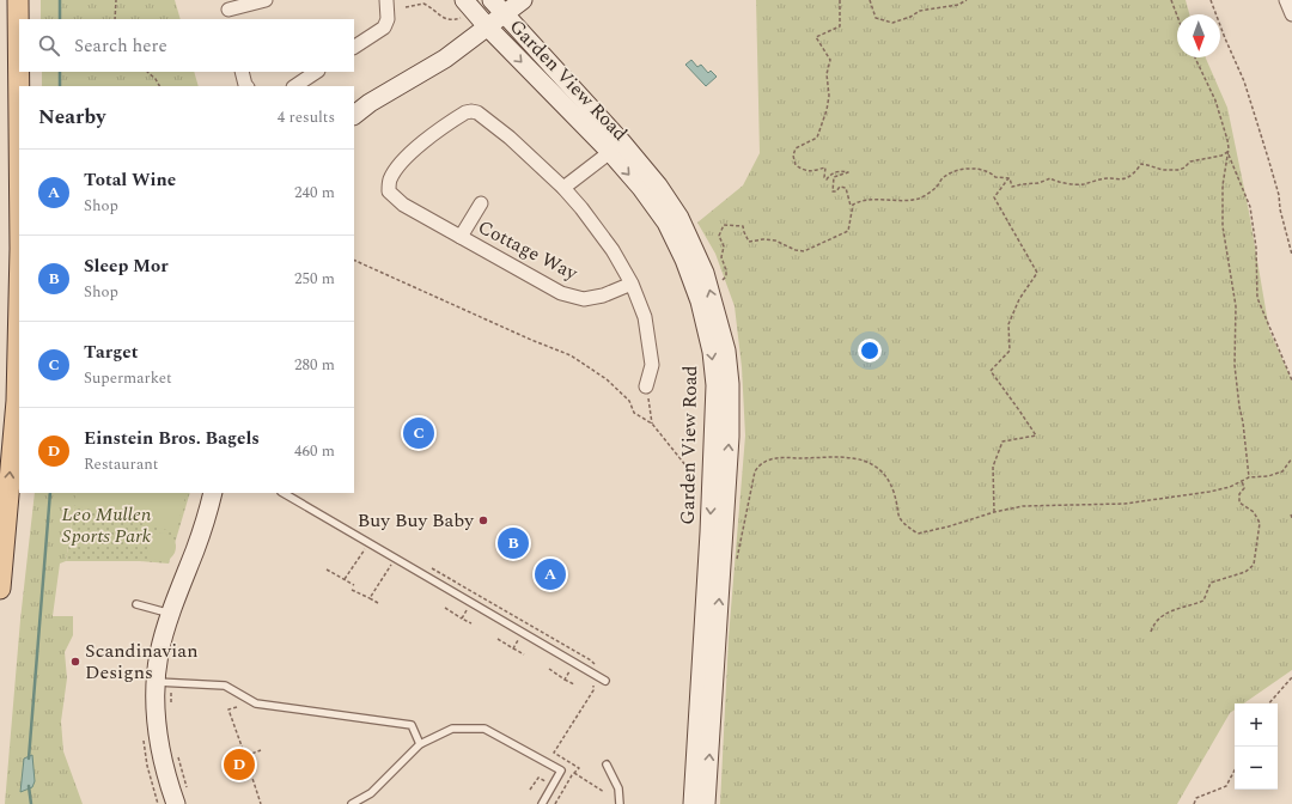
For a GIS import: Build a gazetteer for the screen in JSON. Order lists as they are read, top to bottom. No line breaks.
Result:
{"streets":{"main road":["Garden View Road"],"street":["Cottage Way"]},"parks":["Leo Mullen Sports Park"],"places":["Buy Buy Baby","Scandinavian Designs"],"north":"bottom","page":{"search":"Search here","heading":["Nearby","4 results"],"list":[{"mark":"A","name":"Total Wine","note":"Shop","value":"240 m"},{"mark":"B","name":"Sleep Mor","note":"Shop","value":"250 m"},{"mark":"C","name":"Target","note":"Supermarket","value":"280 m"},{"mark":"D","name":"Einstein Bros. Bagels","note":"Restaurant","value":"460 m"}],"pins":["C","B","A","D"],"map_buttons":["+","−"]}}
